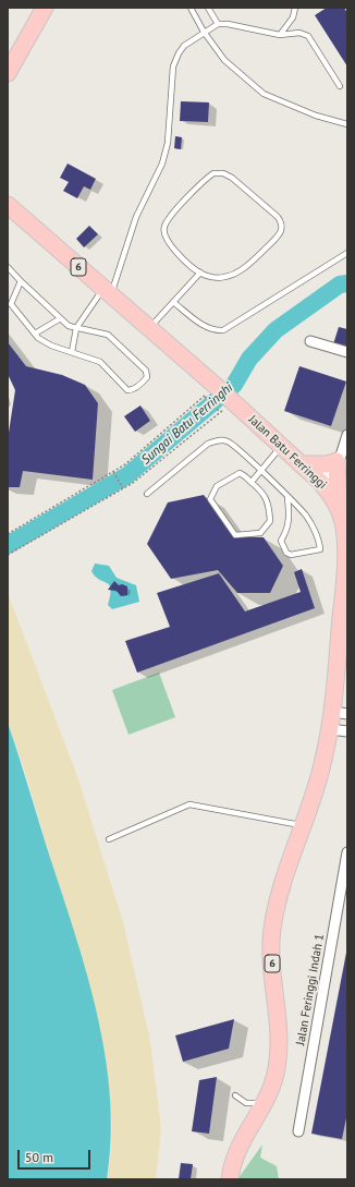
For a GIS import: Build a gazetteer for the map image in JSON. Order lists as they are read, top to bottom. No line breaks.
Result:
{"streets":{"main road":["6","Jalan Batu Ferringgi"],"street":["Jalan Feringgi Indah 1"]},"crossings":[["6","Jalan Batu Ferringgi"]],"water":["Sungai Batu Ferringhi"],"scale_bar":"50 m"}
